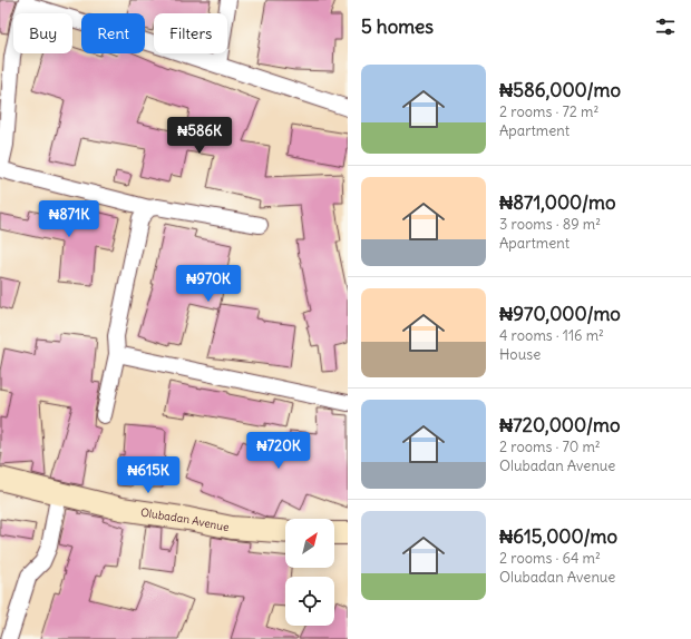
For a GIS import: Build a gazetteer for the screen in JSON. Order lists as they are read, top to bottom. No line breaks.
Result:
{"streets":{"street":["Olubadan Avenue"]},"north":"top right","page":{"heading":"5 homes","chip":["Buy","Rent","Filters"],"list":[{"name":"₦586,000/mo","note":"2 rooms · 72 m² · Apartment"},{"name":"₦871,000/mo","note":"3 rooms · 89 m² · Apartment"},{"name":"₦970,000/mo","note":"4 rooms · 116 m² · House"},{"name":"₦720,000/mo","note":"2 rooms · 70 m² · Olubadan Avenue"},{"name":"₦615,000/mo","note":"2 rooms · 64 m² · Olubadan Avenue"}],"price":["₦586K","₦871K","₦970K","₦720K","₦615K"]}}
